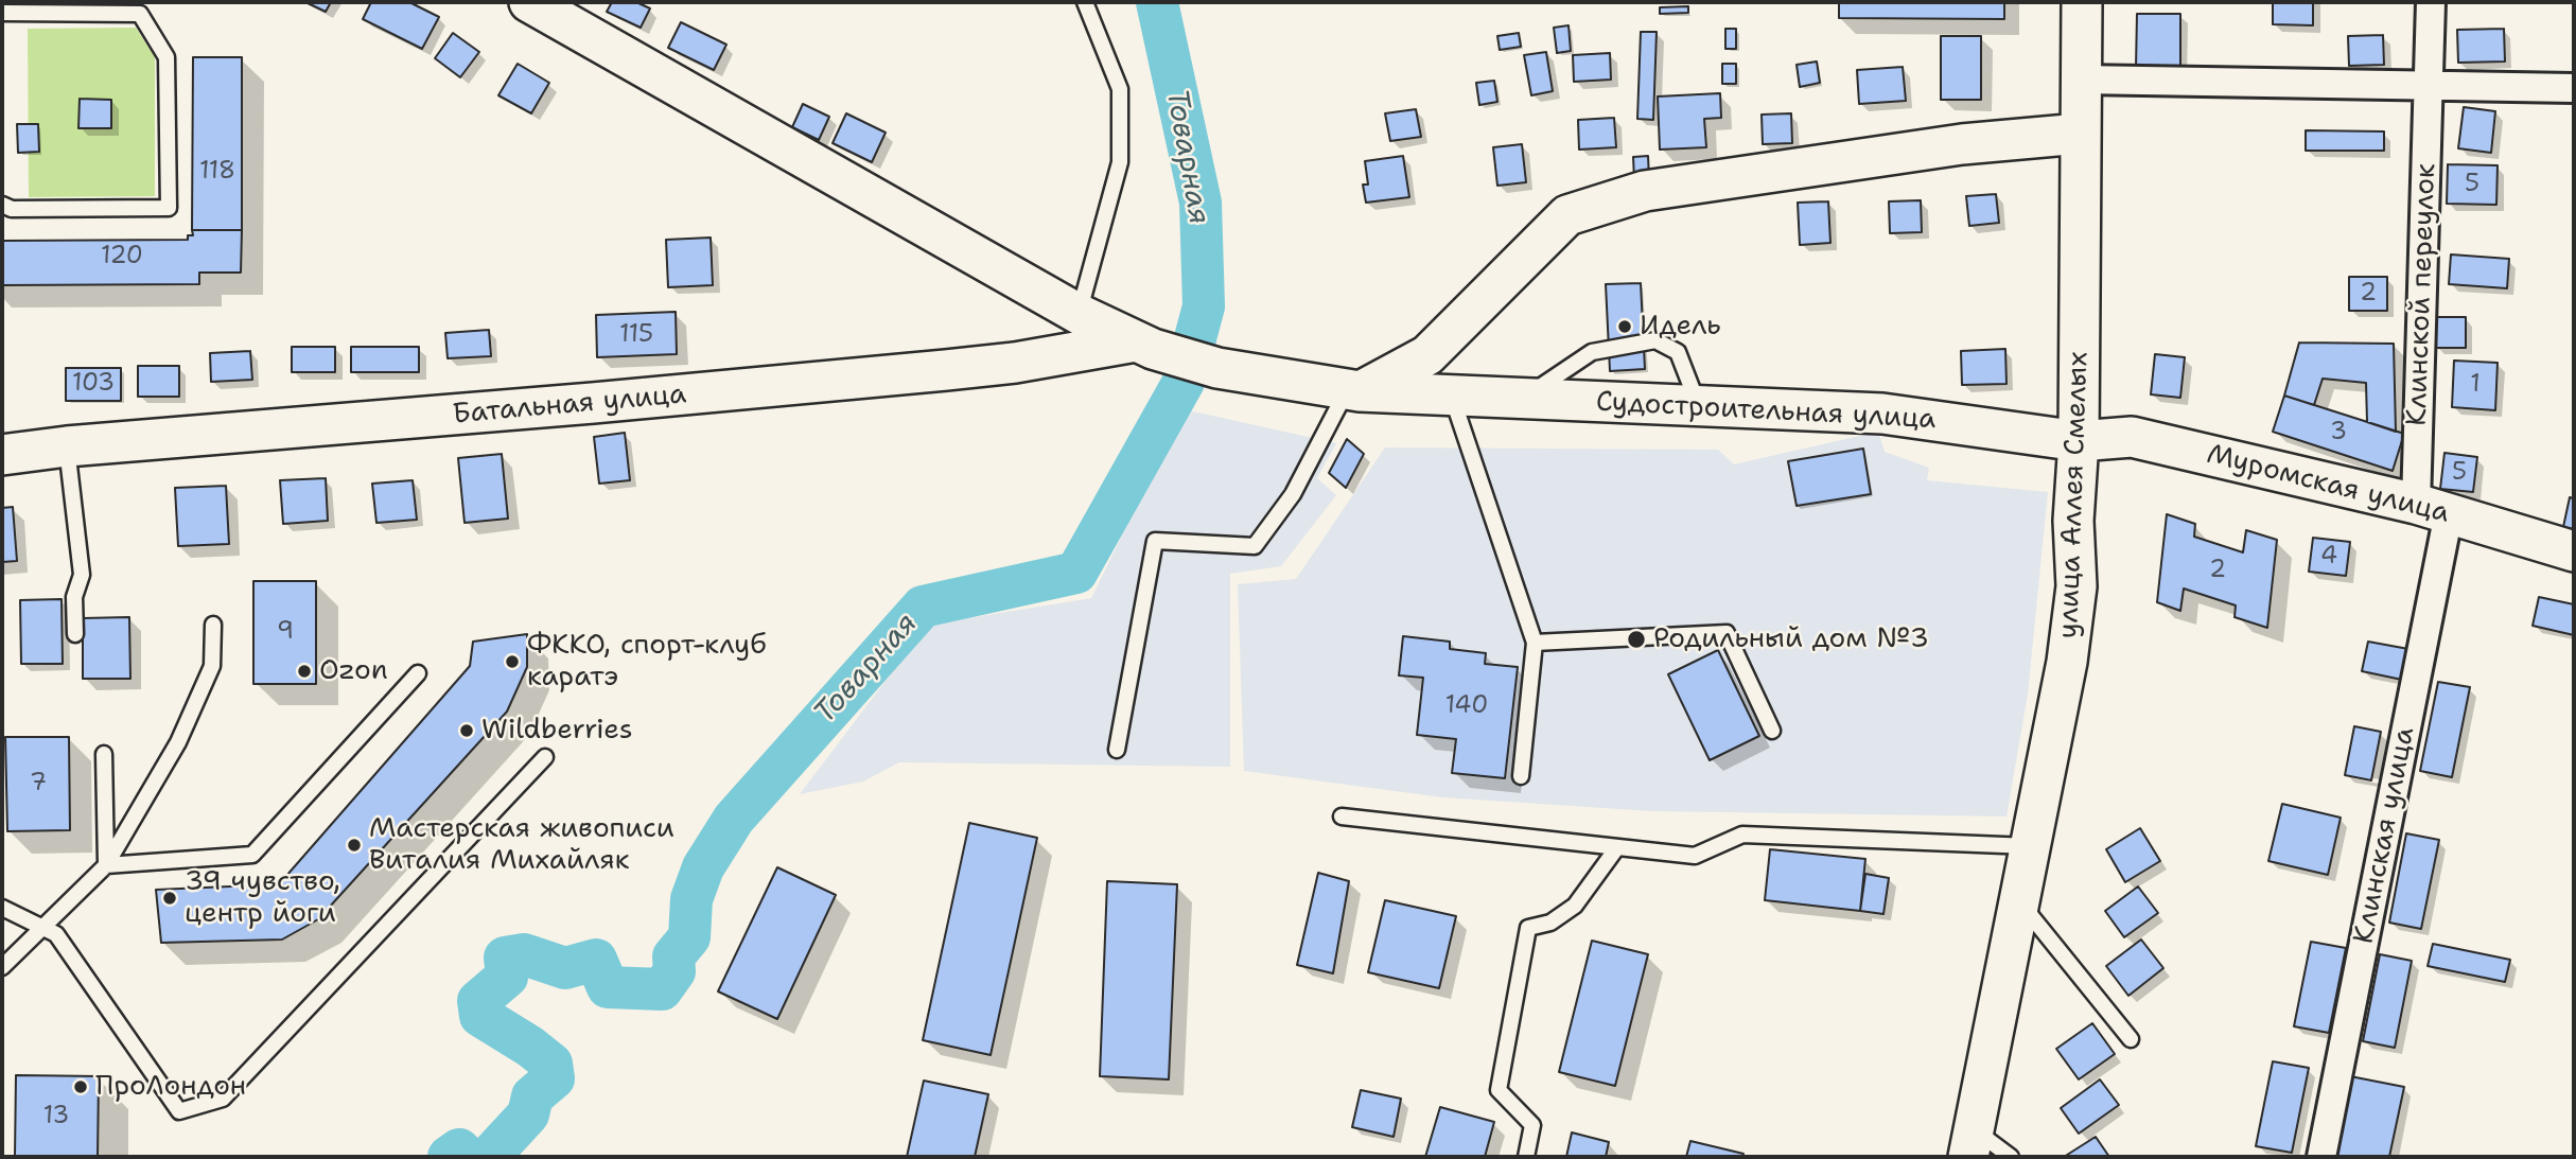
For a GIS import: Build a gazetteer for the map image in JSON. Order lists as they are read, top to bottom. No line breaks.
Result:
{"streets":{"main road":["Батальная улица","Судостроительная улица","Муромская улица","улица Аллея Смелых"],"street":["Клинской переулок","Клинская улица"]},"crossings":[["Клинской переулок","Муромская улица"],["Клинской переулок","Клинская улица"],["Батальная улица","Судостроительная улица"],["Судостроительная улица","Муромская улица"],["Судостроительная улица","улица Аллея Смелых"],["Муромская улица","улица Аллея Смелых"],["Муромская улица","Клинская улица"]],"water":["Товарная"],"places":["Идель","Родильный дом №3","ФККО, спорт-клуб каратэ","Ozon","Wildberries","Мастерская живописи Виталия Михайляк","39 чувство, центр йоги","ПроЛондон"],"house_numbers":["118","5","120","2","115","103","1","3","5","4","2","9","140","7","13"]}
